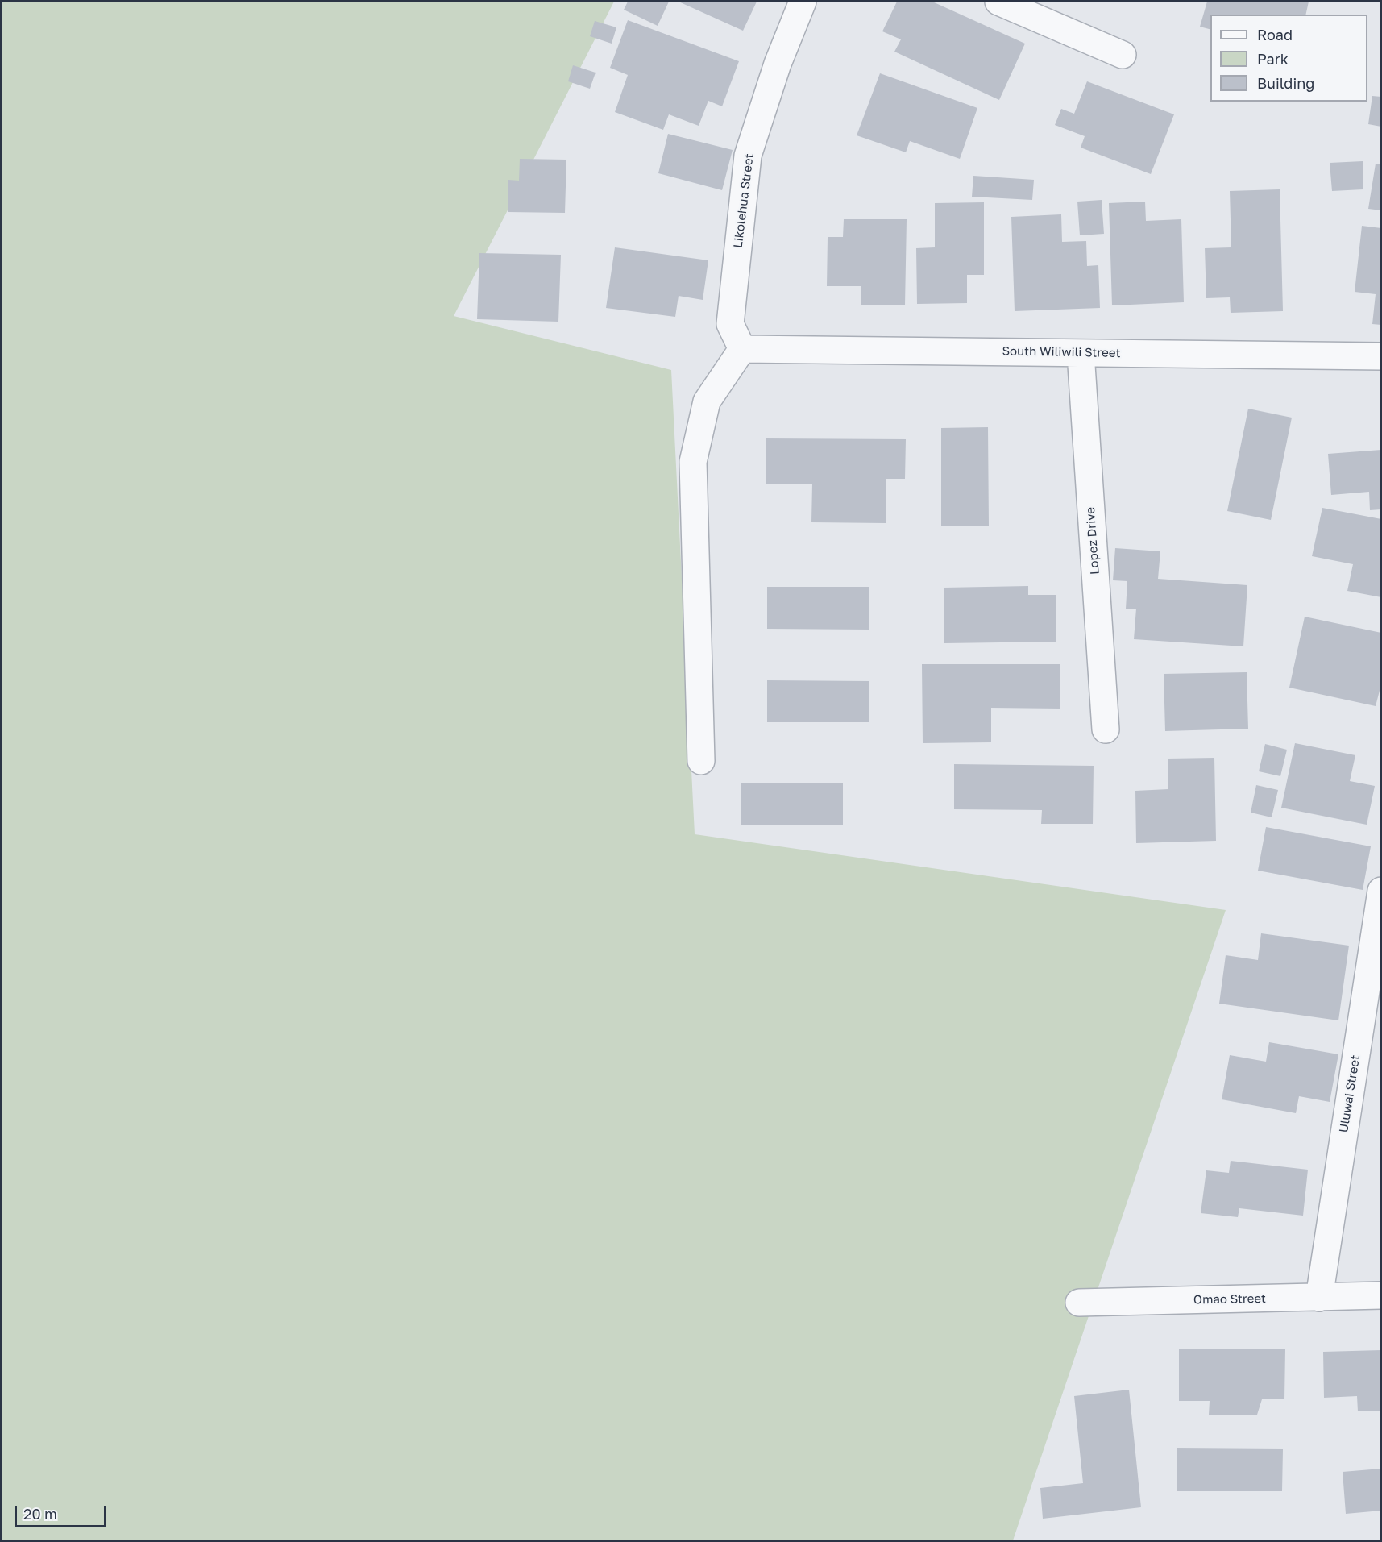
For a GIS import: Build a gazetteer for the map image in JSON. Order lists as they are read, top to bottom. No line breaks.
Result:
{"streets":{"street":["Likolehua Street","South Wiliwili Street","Lopez Drive","Uluwai Street","Omao Street"]},"crossings":[["Likolehua Street","South Wiliwili Street"],["South Wiliwili Street","Lopez Drive"],["Uluwai Street","Omao Street"]],"legend":["Road","Park","Building"],"scale_bar":"20 m"}
